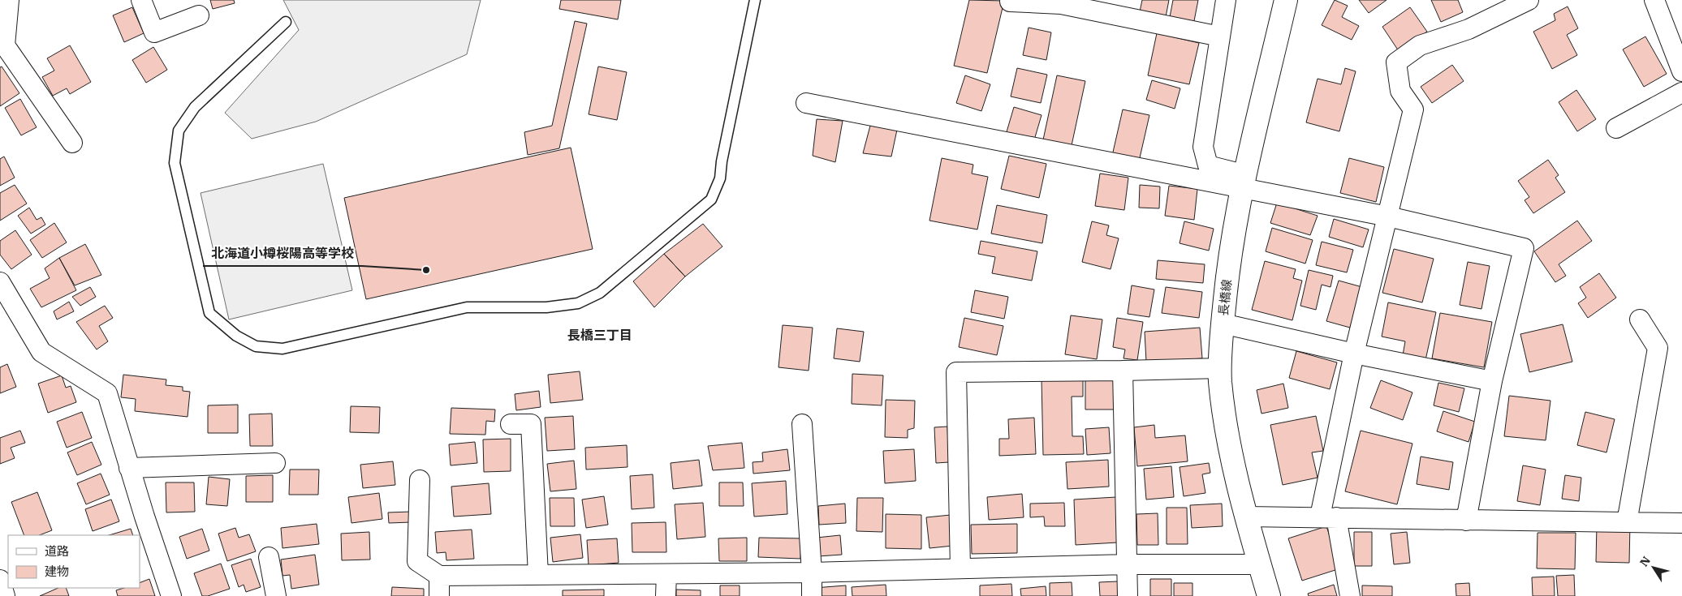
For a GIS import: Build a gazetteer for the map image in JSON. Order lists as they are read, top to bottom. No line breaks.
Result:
{"streets":{"street":["長橋線"]},"districts":["長橋三丁目"],"places":["北海道小樽桜陽高等学校"],"legend":["道路","建物"],"north":"top left"}
